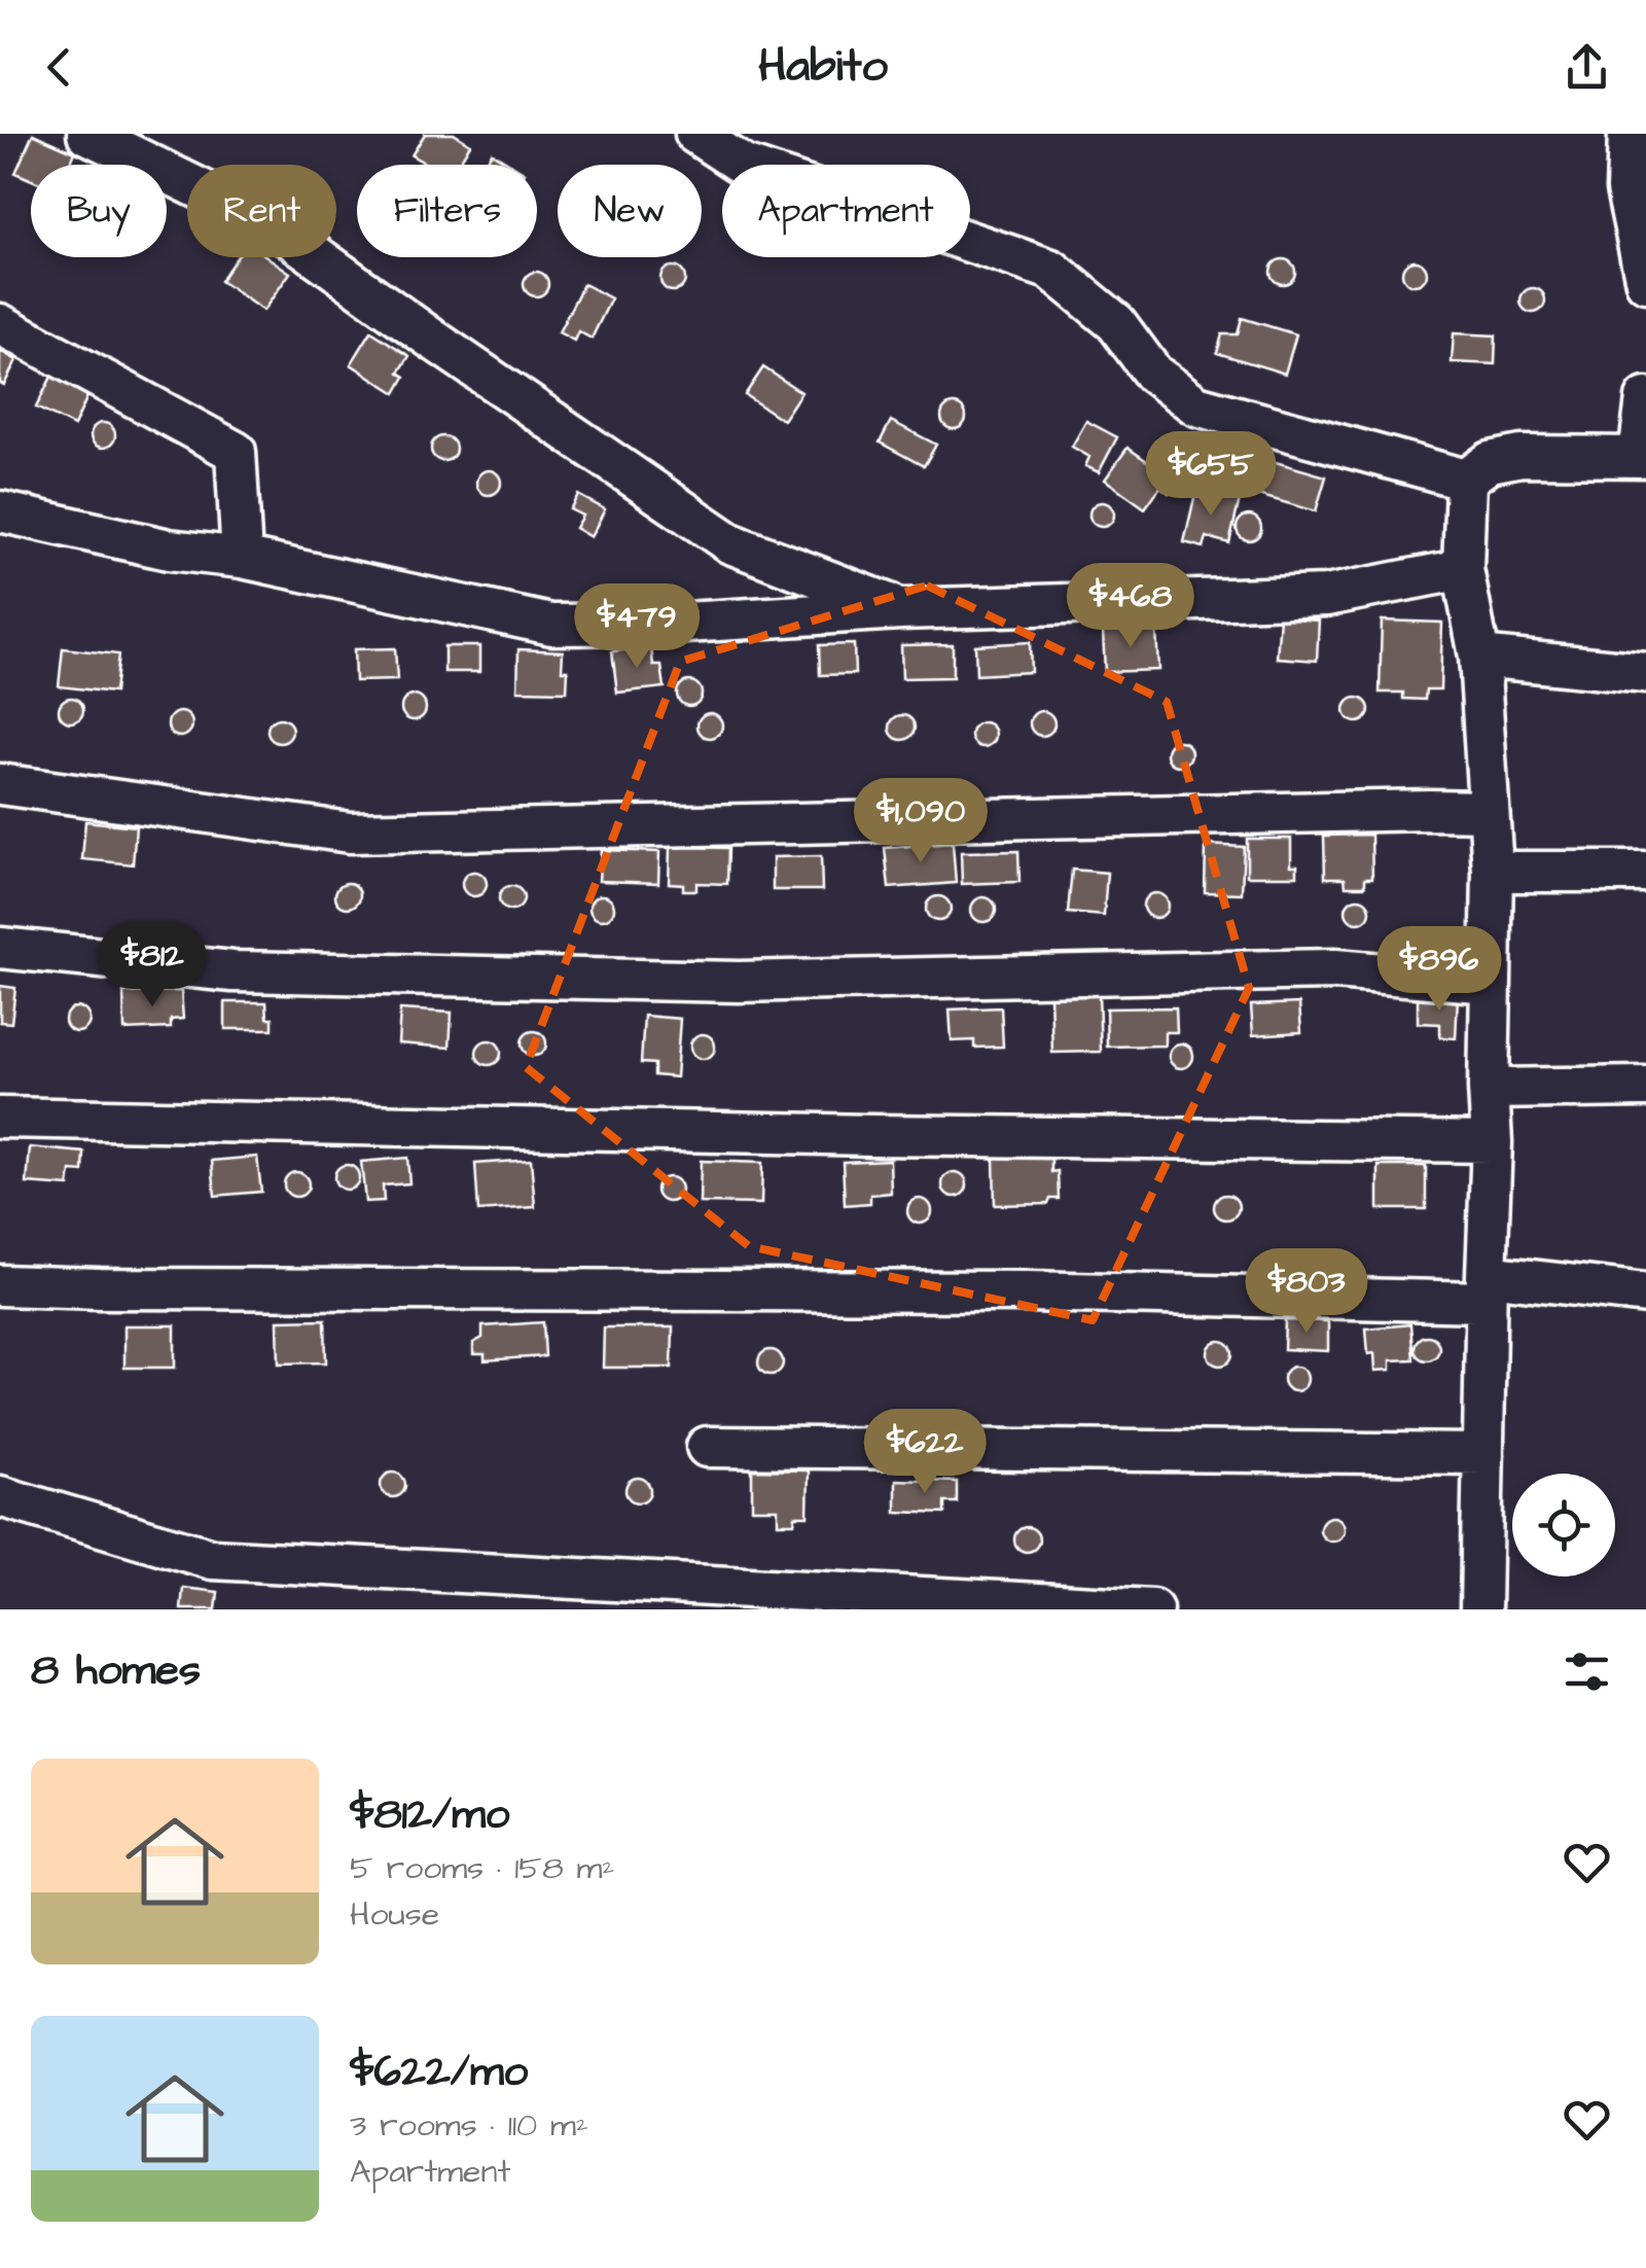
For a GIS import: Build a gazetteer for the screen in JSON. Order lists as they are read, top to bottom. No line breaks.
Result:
{"page":{"header":"Habito","chip":["Buy","Rent","Filters","New","Apartment"],"price":["$655","$468","$479","$1,090","$812","$896","$803","$622"],"heading":"8 homes","list":[{"name":"$812/mo","note":"5 rooms · 158 m² · House"},{"name":"$622/mo","note":"3 rooms · 110 m² · Apartment"}]}}
